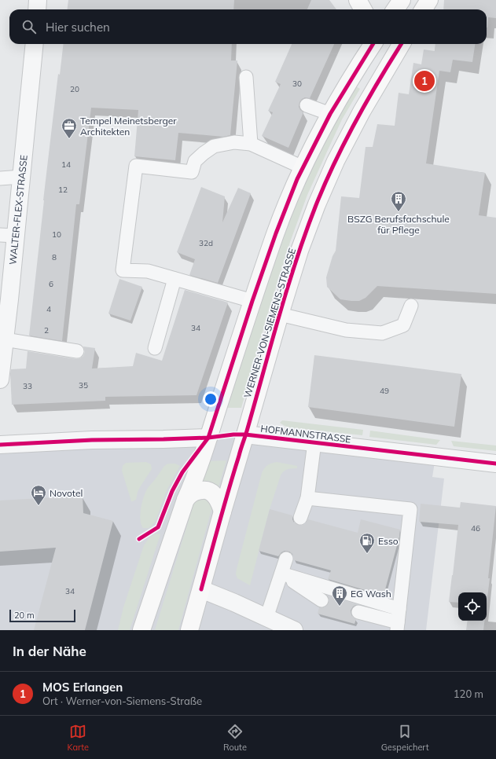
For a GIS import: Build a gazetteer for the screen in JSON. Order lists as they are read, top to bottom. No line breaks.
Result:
{"streets":{"main road":["WERNER-VON-SIEMENS-STRASSE"],"street":["WALTER-FLEX-STRASSE","HOFMANNSTRASSE"]},"crossings":[["WERNER-VON-SIEMENS-STRASSE","HOFMANNSTRASSE"]],"places":{"office":["Tempel Meinetsberger Architekten"],"building":["BSZG Berufsfachschule für Pflege","EG Wash"],"hotel":["Novotel"],"fuel station":["Esso"]},"house_numbers":["30","20","14","12","10","32d","8","6","4","34","2","35","33","49","46","34"],"scale_bar":"20 m","page":{"search":"Hier suchen","pins":"1","scale":"20 m","heading":"In der Nähe","list":[{"mark":"1","name":"MOS Erlangen","note":"Ort · Werner-von-Siemens-Straße","value":"120 m"}],"nav":["Karte","Route","Gespeichert"]}}
